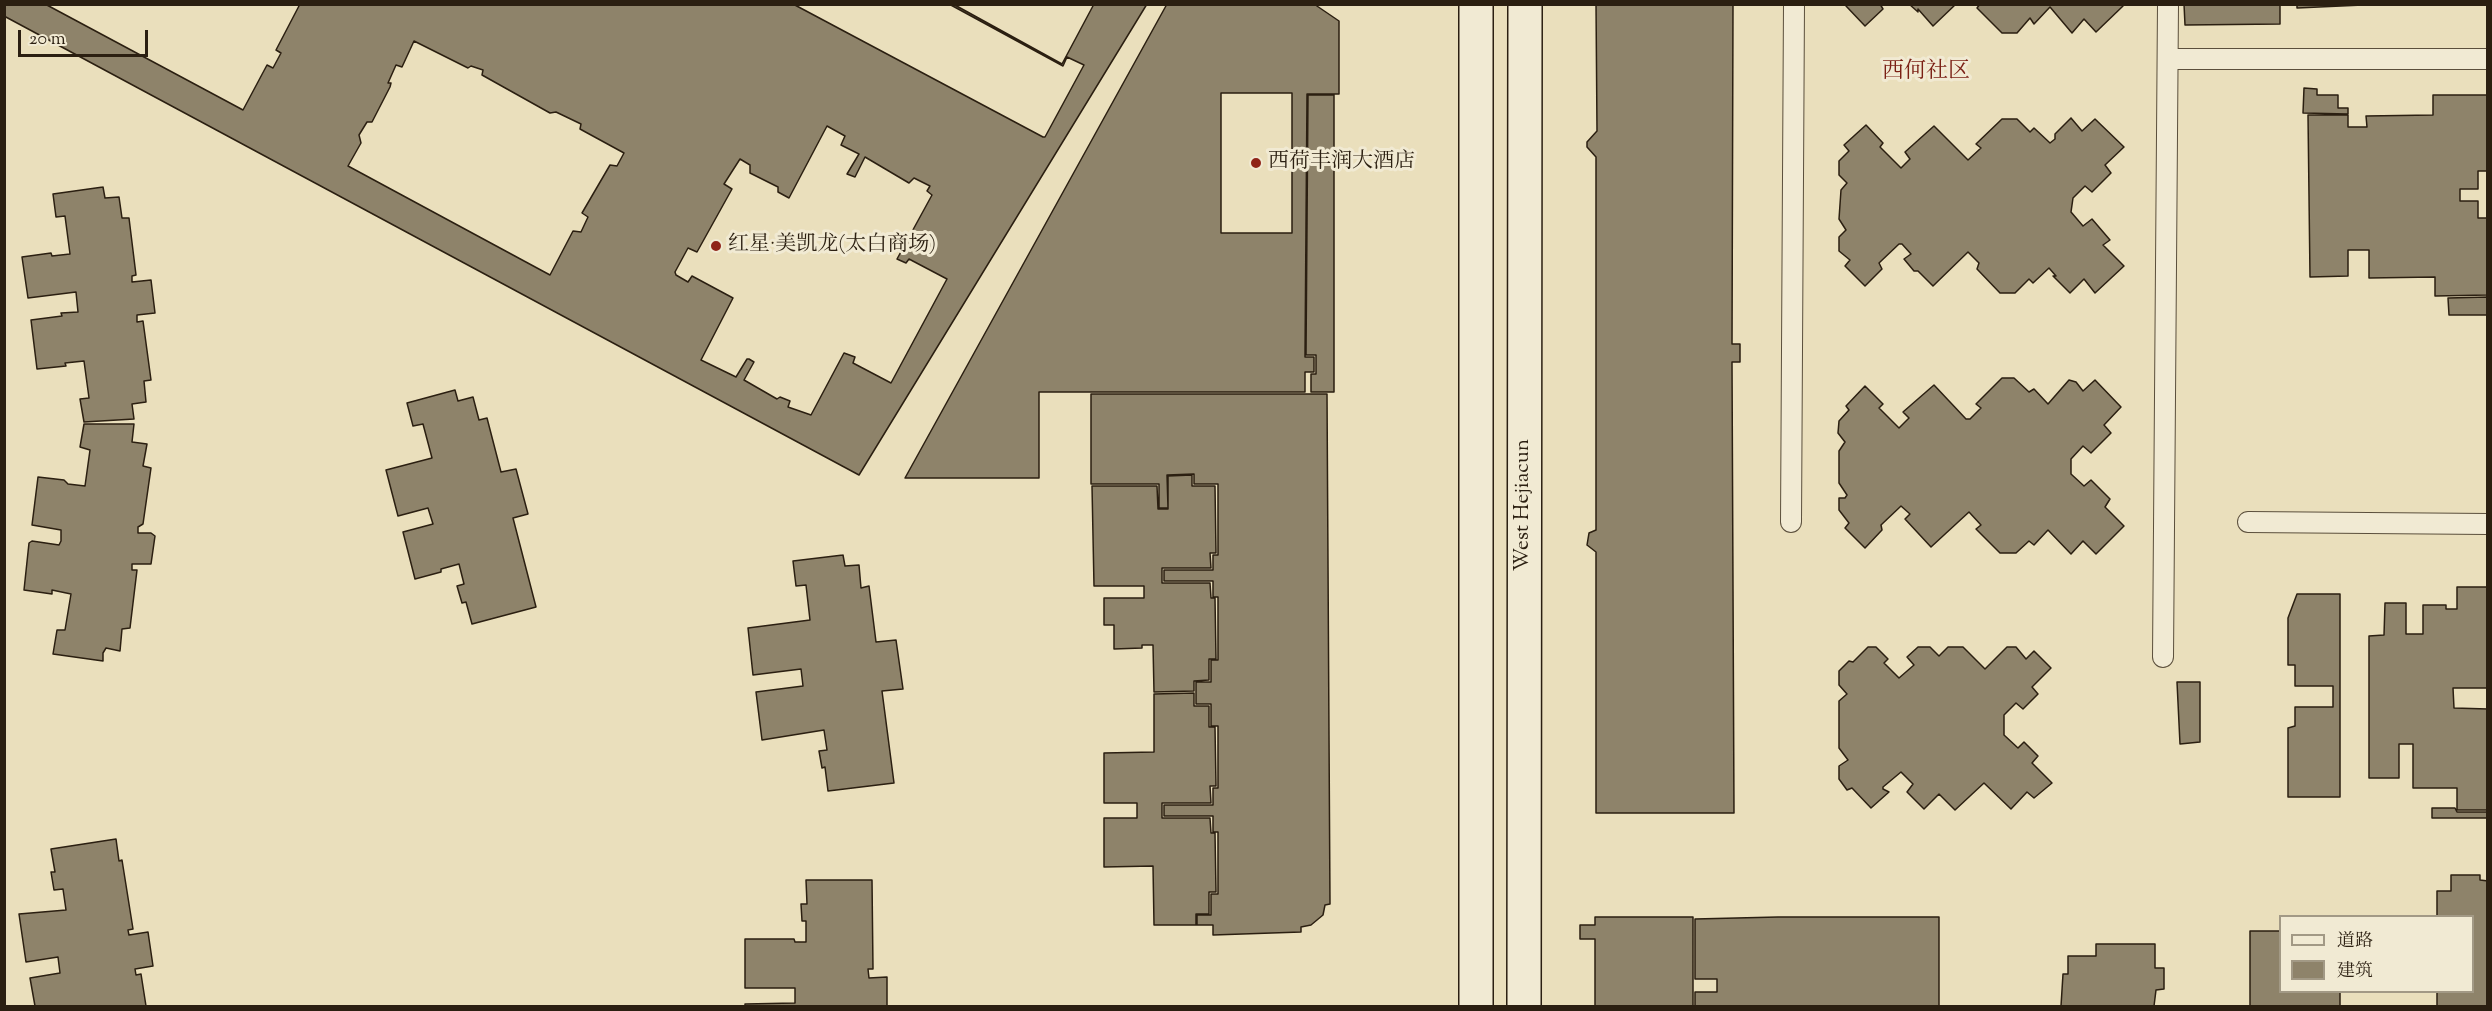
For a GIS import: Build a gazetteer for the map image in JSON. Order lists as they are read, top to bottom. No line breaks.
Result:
{"streets":{"street":["West Hejiacun"]},"districts":["西何社区"],"places":["西荷丰润大酒店","红星·美凯龙(太白商场)"],"legend":["道路","建筑"],"scale_bar":"20 m"}
